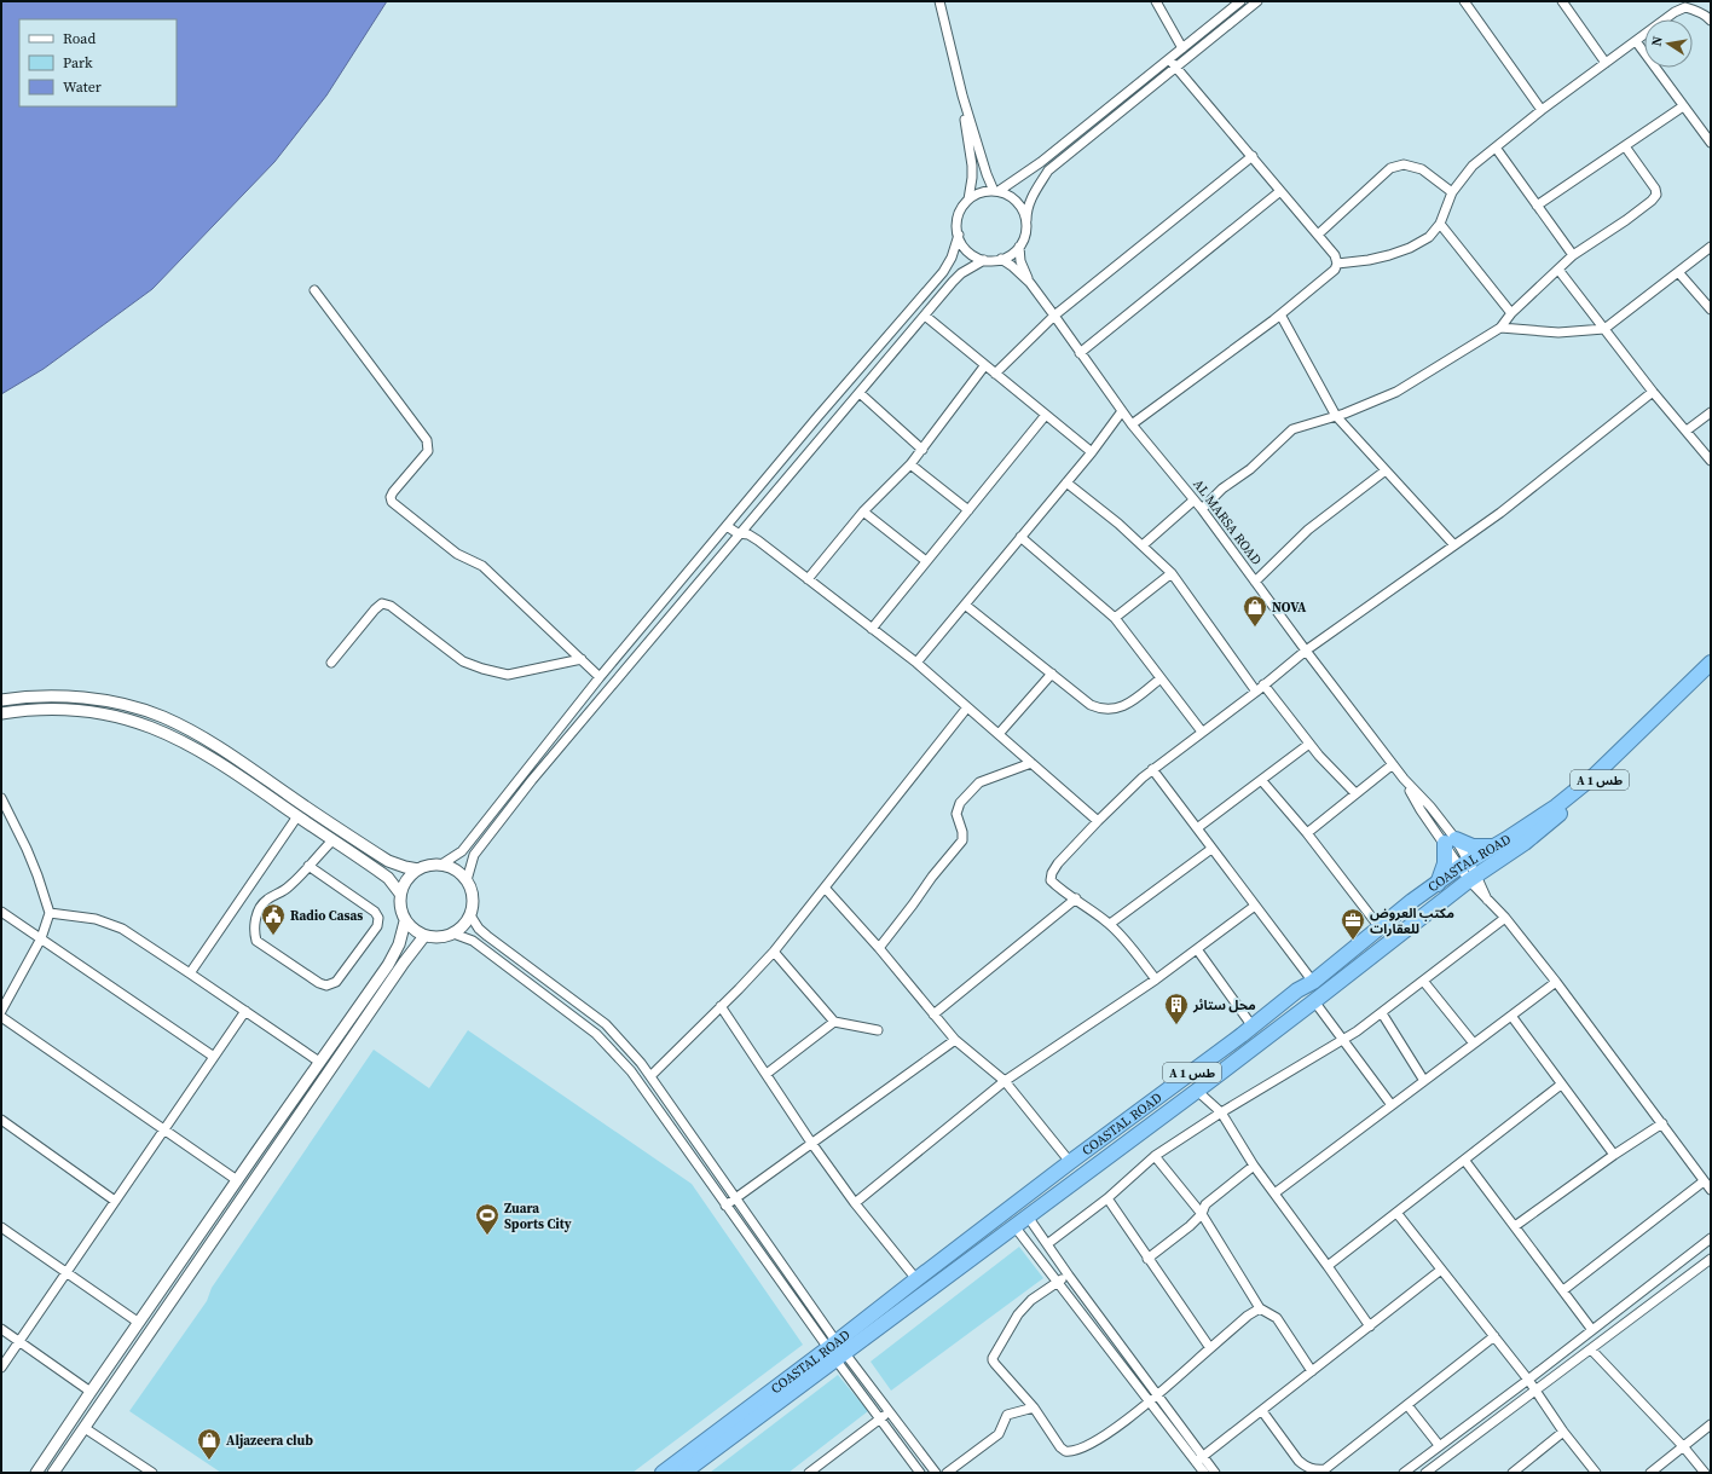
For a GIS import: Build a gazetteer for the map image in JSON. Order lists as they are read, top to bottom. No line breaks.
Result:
{"streets":{"highway":["A 1 طس","COASTAL ROAD"],"street":["AL MARSA ROAD"]},"crossings":[["AL MARSA ROAD","COASTAL ROAD"]],"places":{"shop":["NOVA","Aljazeera club"],"public building":["Radio Casas"],"office":["مكتب العروض للعقارات"],"building":["محل ستائر"],"sports":["Zuara Sports City"]},"legend":["Road","Park","Water"],"north":"left"}
